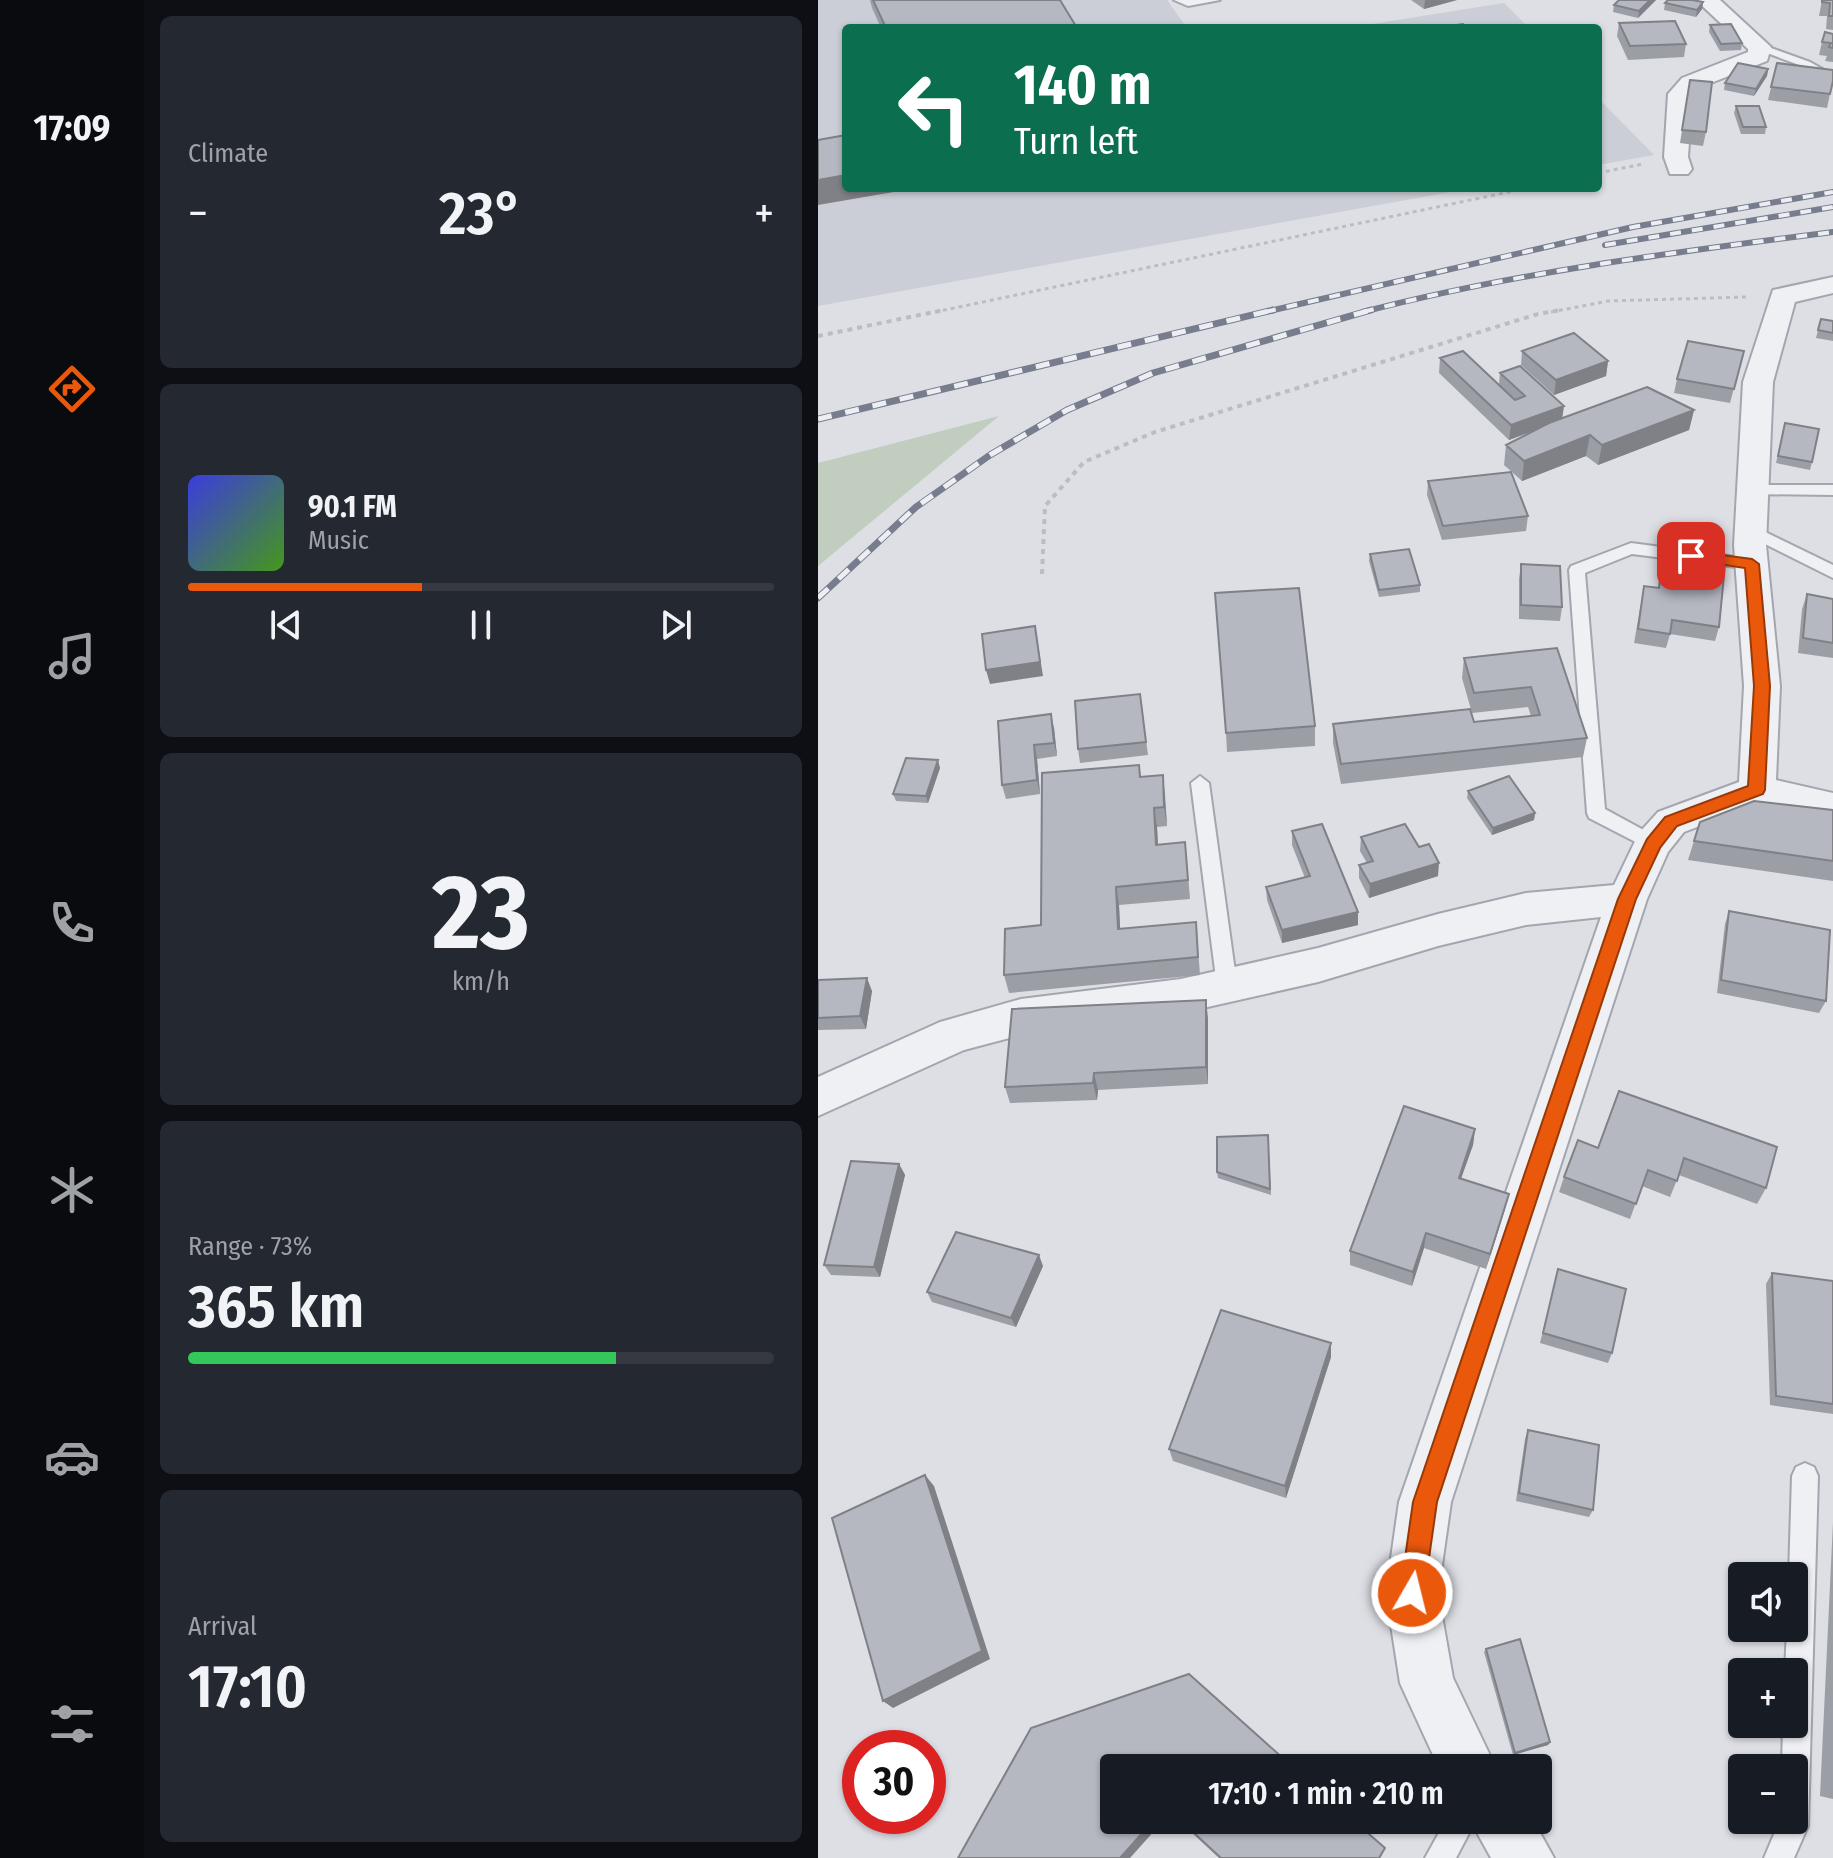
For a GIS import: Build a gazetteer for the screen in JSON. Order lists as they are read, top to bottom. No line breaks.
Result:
{"page":{"tabs":"17:09","tile":["Climate",["23","km/h"],["Range · 73%","365 km"],["Arrival","17:10"]],"turn":["140 m","Turn left"],"heat":["−","23°","+"],"song":["90.1 FM","Music"],"map_buttons":["+","−"],"limit":"30","trip":"17:10 · 1 min · 210 m"}}
